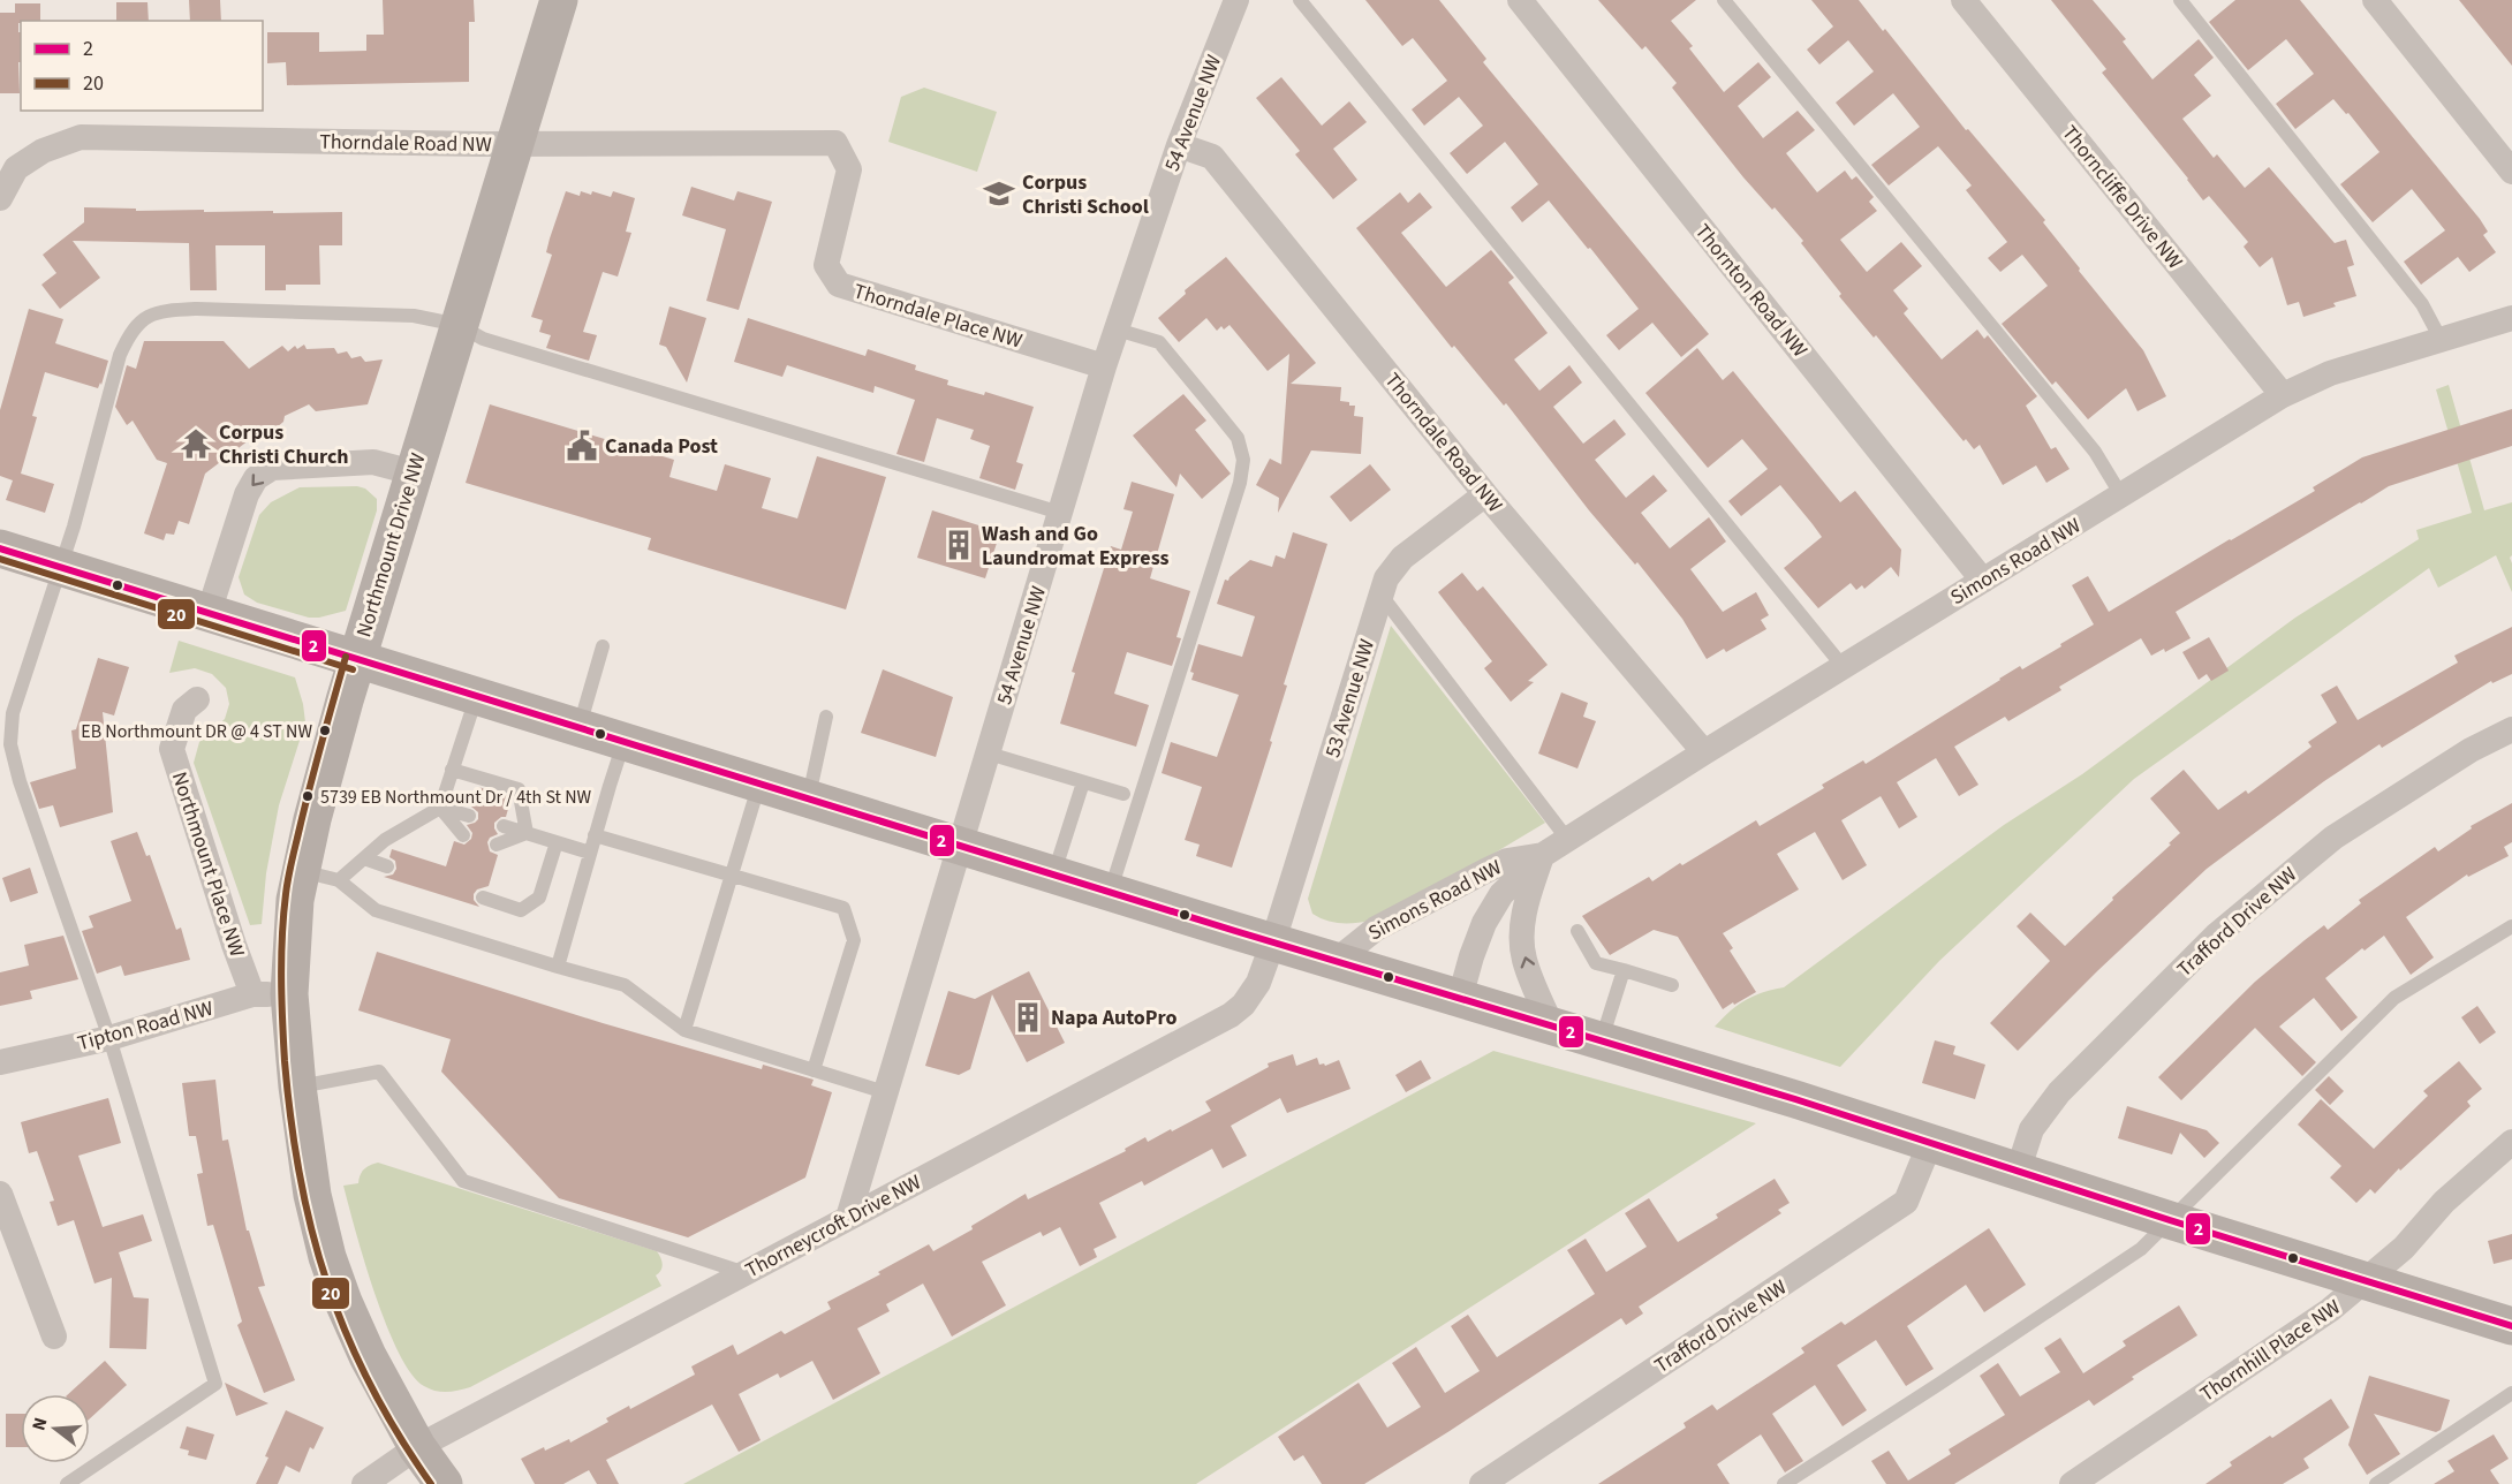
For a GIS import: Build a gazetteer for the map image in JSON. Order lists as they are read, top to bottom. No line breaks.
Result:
{"streets":{"main road":["Northmount Drive NW"],"street":["54 Avenue NW","Thorndale Road NW","Thorncliffe Drive NW","Thornton Road NW","Thorndale Place NW","Simons Road NW","53 Avenue NW","Northmount Place NW","Trafford Drive NW","Tipton Road NW","Thorneycroft Drive NW","Thornhill Place NW"]},"crossings":[["54 Avenue NW","Thorndale Road NW"],["54 Avenue NW","Thorndale Place NW"],["54 Avenue NW","Thorneycroft Drive NW"],["Thorndale Road NW","Thorndale Place NW"],["Thorndale Road NW","Northmount Drive NW"],["Thorndale Road NW","Simons Road NW"],["Thorndale Road NW","53 Avenue NW"],["Thorncliffe Drive NW","Simons Road NW"],["Thornton Road NW","Simons Road NW"],["Northmount Drive NW","Tipton Road NW"],["Northmount Drive NW","Thorneycroft Drive NW"],["53 Avenue NW","Thorneycroft Drive NW"],["Northmount Place NW","Tipton Road NW"]],"places":{"school or university":["Corpus Christi School"],"temple":["Corpus Christi Church"],"public building":["Canada Post"],"building":["Wash and Go Laundromat Express","Napa AutoPro"],"other":["EB Northmount DR @ 4 ST NW","5739 EB Northmount Dr / 4th St NW"]},"lines":["transit line 2","transit line 20"],"legend":["2","20"],"north":"left"}
